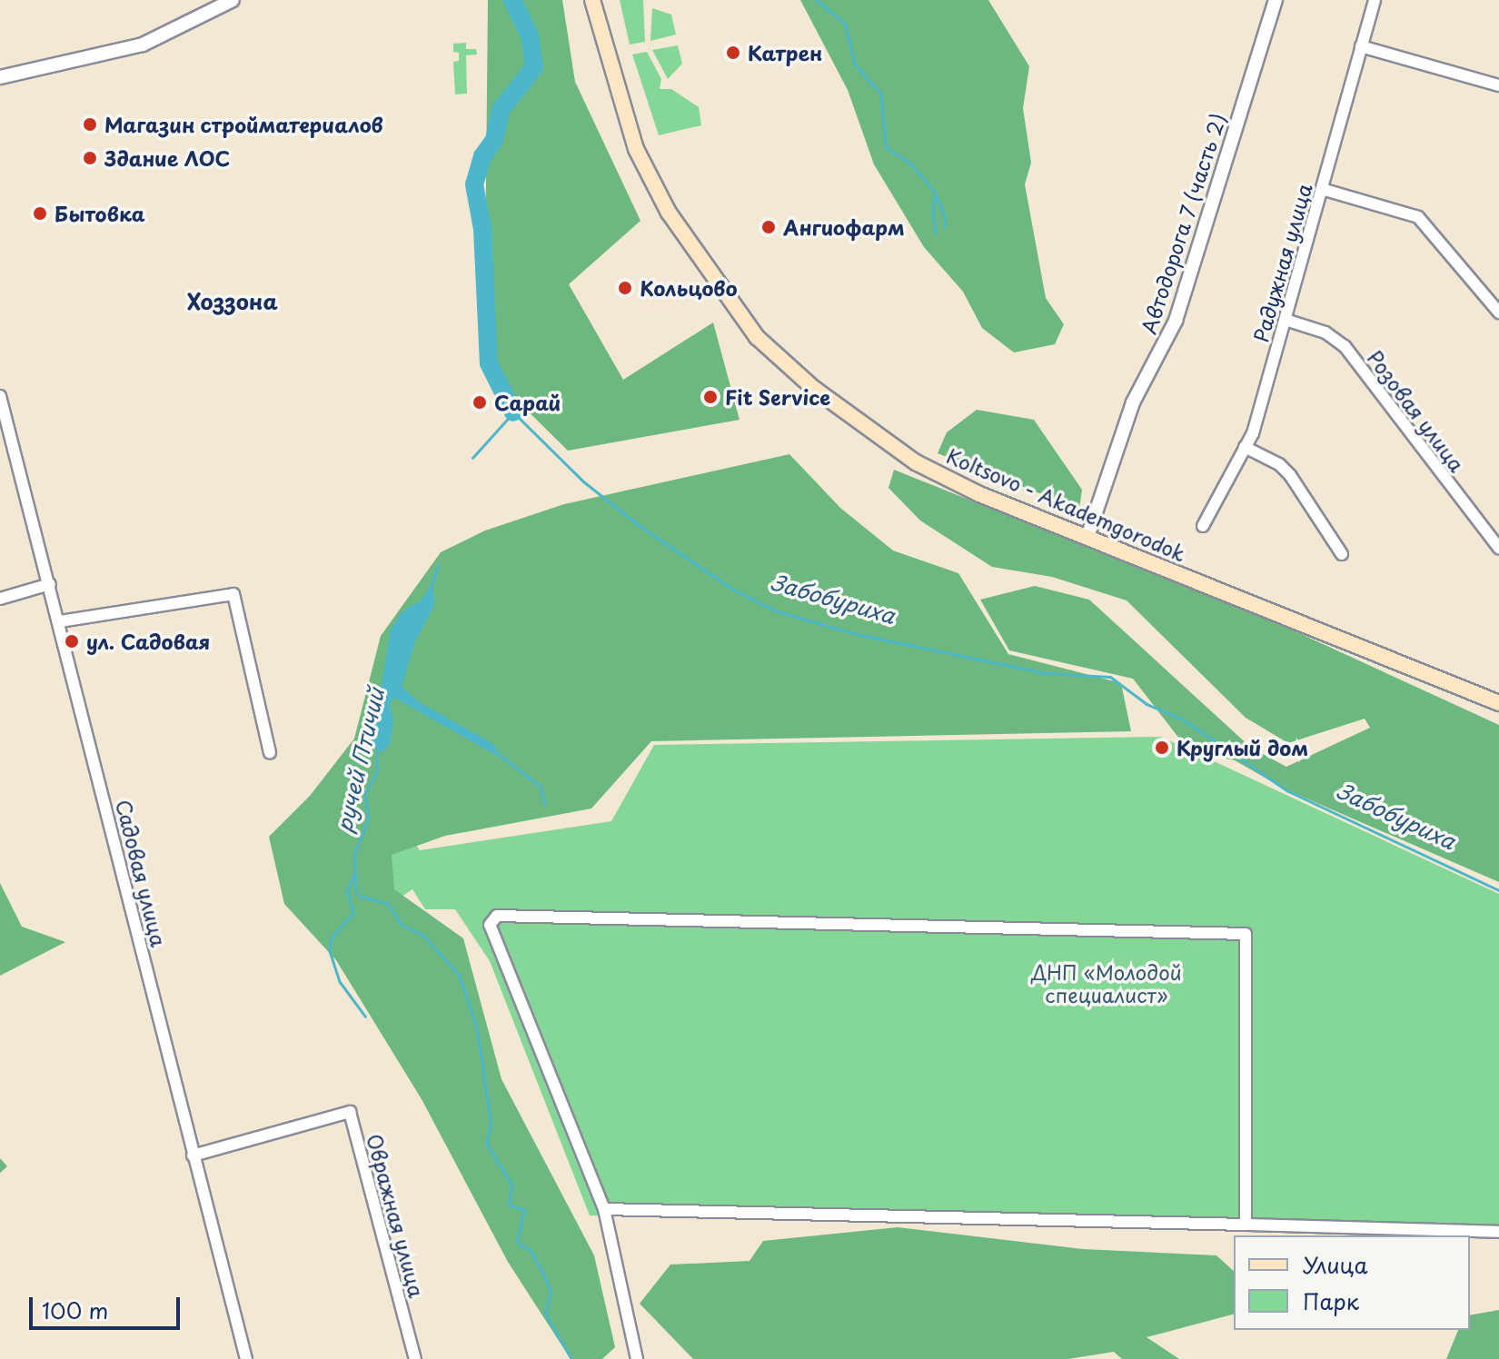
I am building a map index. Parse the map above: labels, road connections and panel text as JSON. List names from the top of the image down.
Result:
{
  "streets": {
    "main road": ["Koltsovo - Akademgorodok"],
    "street": [
      "Автодорога 7 (часть 2)",
      "Радужная улица",
      "Розовая улица",
      "Садовая улица",
      "Овражная улица"
    ]
  },
  "crossings": [
    ["Автодорога 7 (часть 2)", "Koltsovo - Akademgorodok"],
    ["Радужная улица", "Розовая улица"],
    ["Садовая улица", "Овражная улица"]
  ],
  "districts": ["Хоззона"],
  "water": ["Забобуриха", "ручей Птичий"],
  "parks": ["ДНП «Молодой специалист»"],
  "places": [
    "Катрен",
    "Магазин стройматериалов",
    "Здание ЛОС",
    "Бытовка",
    "Ангиофарм",
    "Кольцово",
    "Fit Service",
    "Сарай",
    "ул. Садовая",
    "Круглый дом"
  ],
  "legend": ["Улица", "Парк"],
  "scale_bar": "100 m"
}
